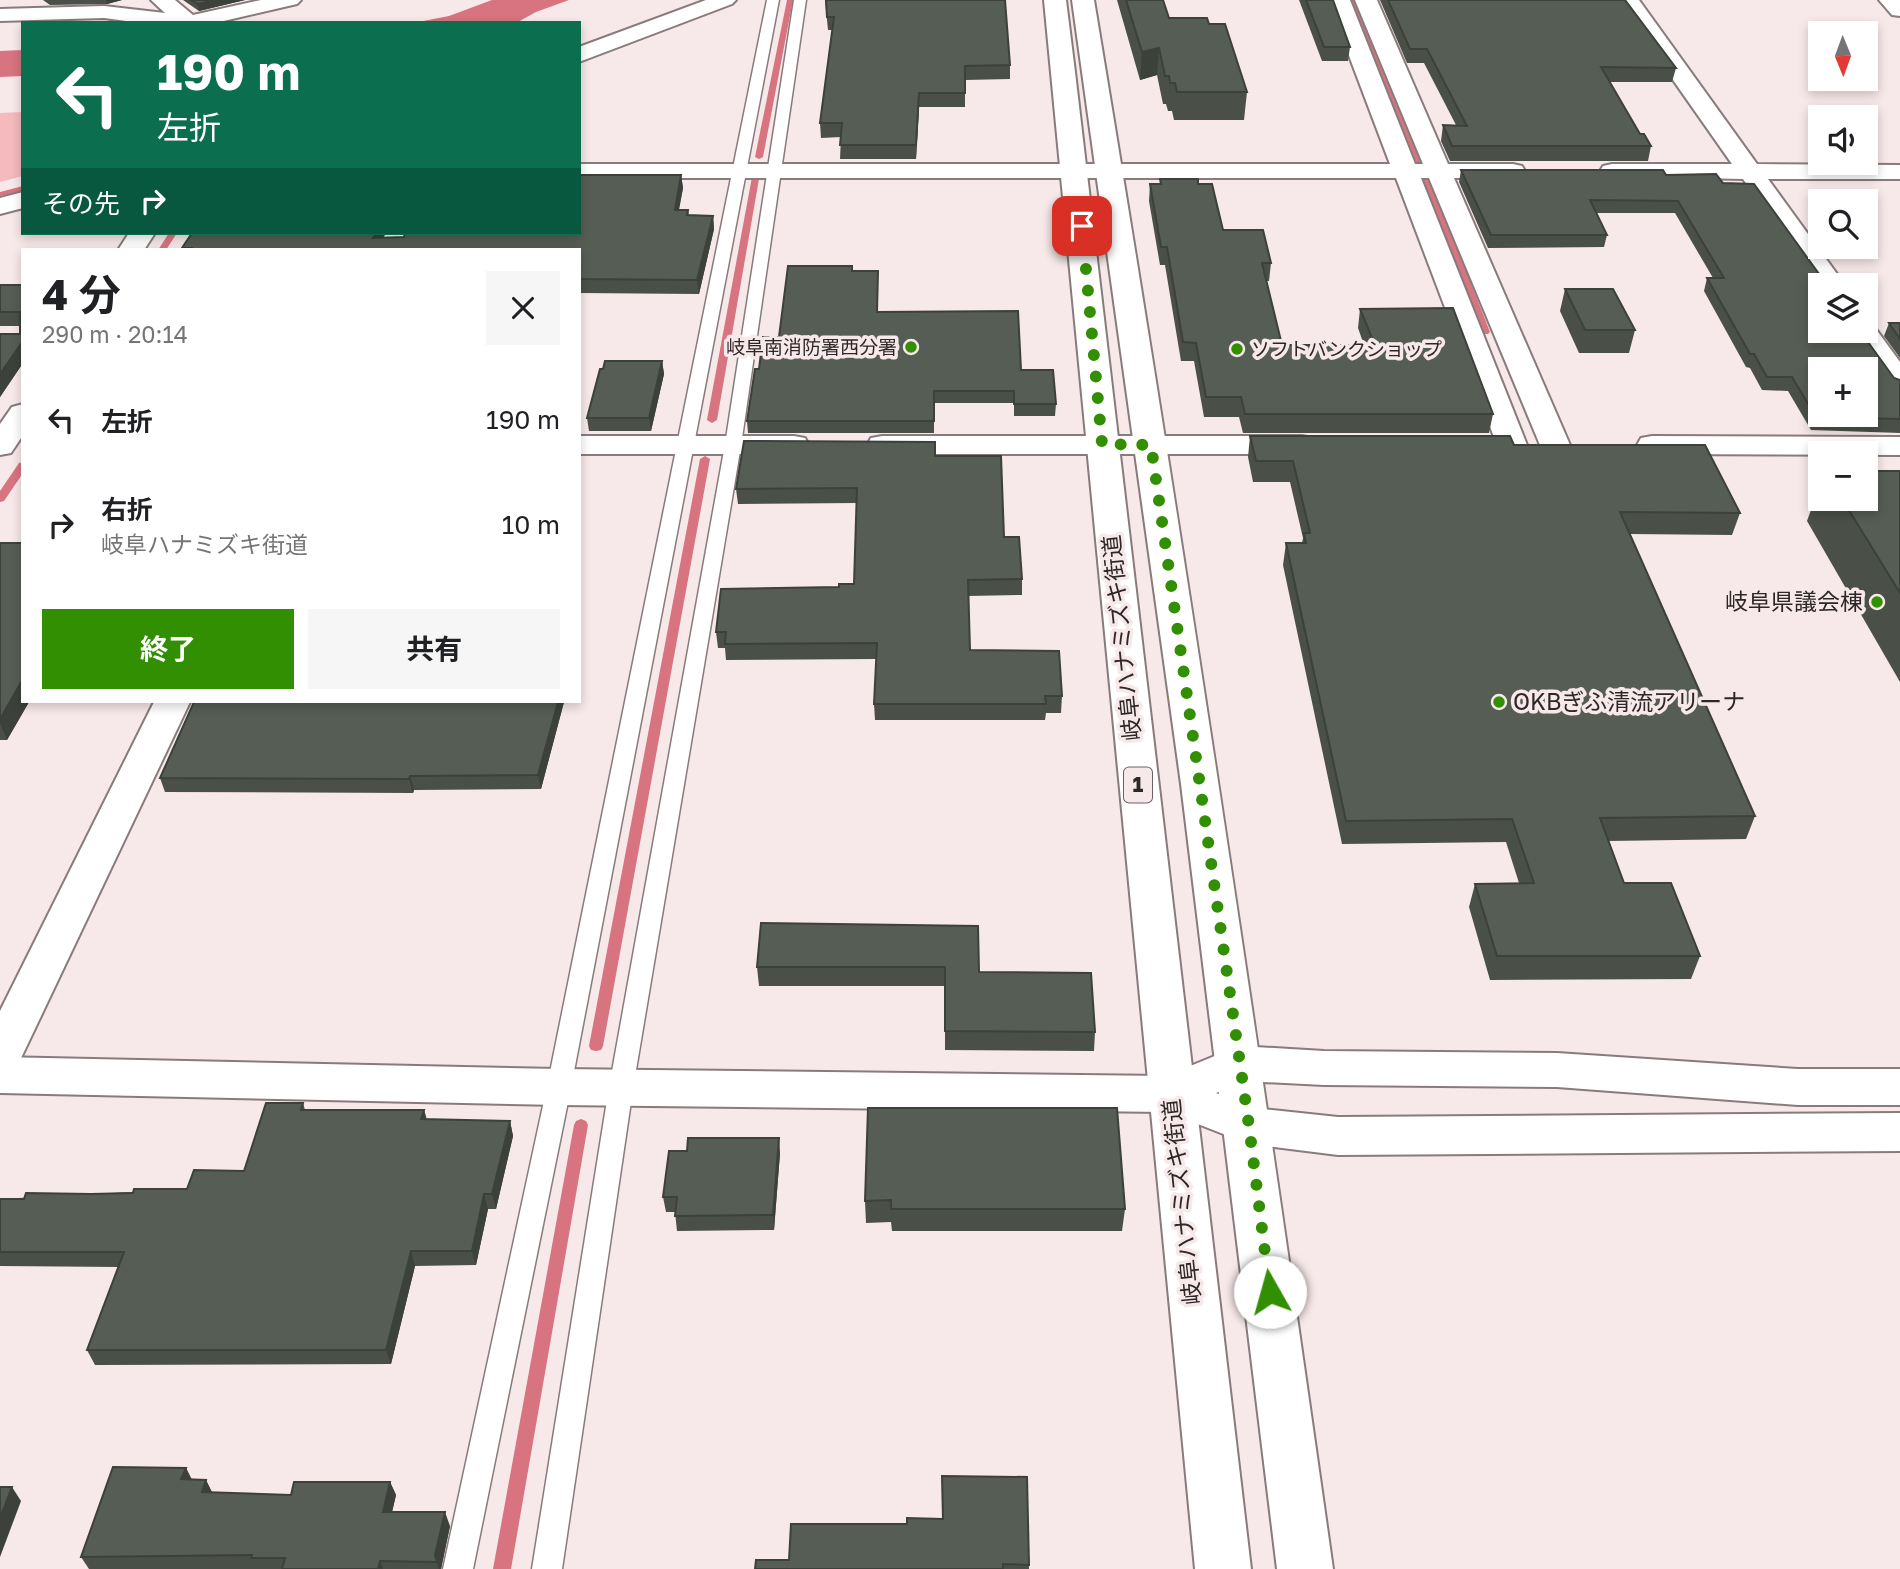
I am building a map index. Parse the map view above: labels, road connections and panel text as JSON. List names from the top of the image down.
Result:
{
  "streets": {
    "street": ["岐阜ハナミズキ街道", "1"]
  },
  "places": [
    "岐阜南消防署西分署",
    "ソフトバンクショップ",
    "岐阜県議会棟",
    "OKBぎふ清流アリーナ"
  ],
  "north": "bottom",
  "page": {
    "map_buttons": ["+", "−"],
    "turn": ["190 m", "左折"],
    "then": "その先",
    "heading": ["4 分", "290 m · 20:14"],
    "list": [
      {
        "name": "左折",
        "value": "190 m"
      },
      {
        "name": "右折",
        "note": "岐阜ハナミズキ街道",
        "value": "10 m"
      }
    ],
    "buttons": ["終了", "共有"]
  }
}
